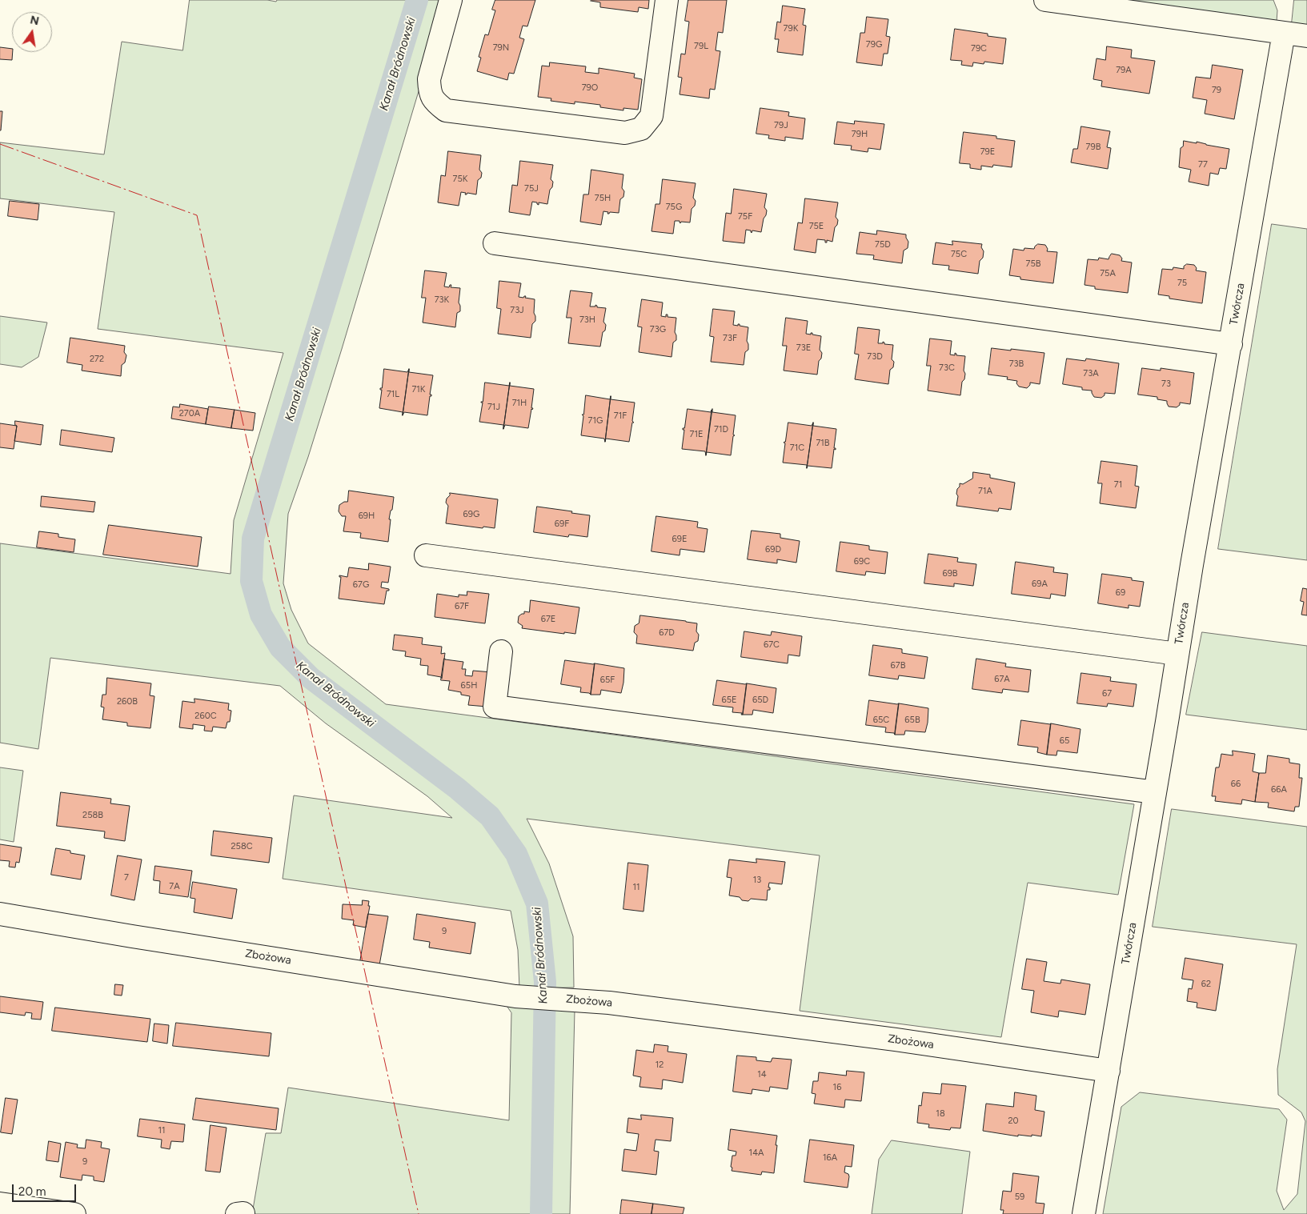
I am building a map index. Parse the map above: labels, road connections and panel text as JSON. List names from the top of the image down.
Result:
{
  "streets": {
    "street": ["Twórcza", "Zbożowa"]
  },
  "crossings": [
    ["Twórcza", "Zbożowa"]
  ],
  "water": ["Kanał Bródnowski"],
  "house_numbers": [
    "79K",
    "79G",
    "79L",
    "79N",
    "79C",
    "79A",
    "79O",
    "79",
    "79J",
    "79H",
    "79B",
    "79E",
    "77",
    "75K",
    "75J",
    "75H",
    "75G",
    "75F",
    "75E",
    "75D",
    "75C",
    "75B",
    "75A",
    "75",
    "73K",
    "73J",
    "73H",
    "73G",
    "73F",
    "73E",
    "73D",
    "272",
    "73B",
    "73C",
    "73A",
    "73",
    "71K",
    "71L",
    "71H",
    "71J",
    "270A",
    "71F",
    "71G",
    "71D",
    "71E",
    "71B",
    "71C",
    "71",
    "71A",
    "69G",
    "69H",
    "69F",
    "69E",
    "69D",
    "69C",
    "69B",
    "69A",
    "67G",
    "69",
    "67F",
    "67E",
    "67D",
    "67C",
    "67B",
    "67A",
    "65F",
    "65H",
    "67",
    "65E",
    "65D",
    "260B",
    "260C",
    "65C",
    "65B",
    "65",
    "66",
    "66A",
    "258B",
    "258C",
    "7",
    "13",
    "7A",
    "11",
    "9",
    "62",
    "12",
    "14",
    "16",
    "18",
    "20",
    "11",
    "14A",
    "16A",
    "9",
    "59"
  ],
  "scale_bar": "20 m",
  "north": "top"
}
